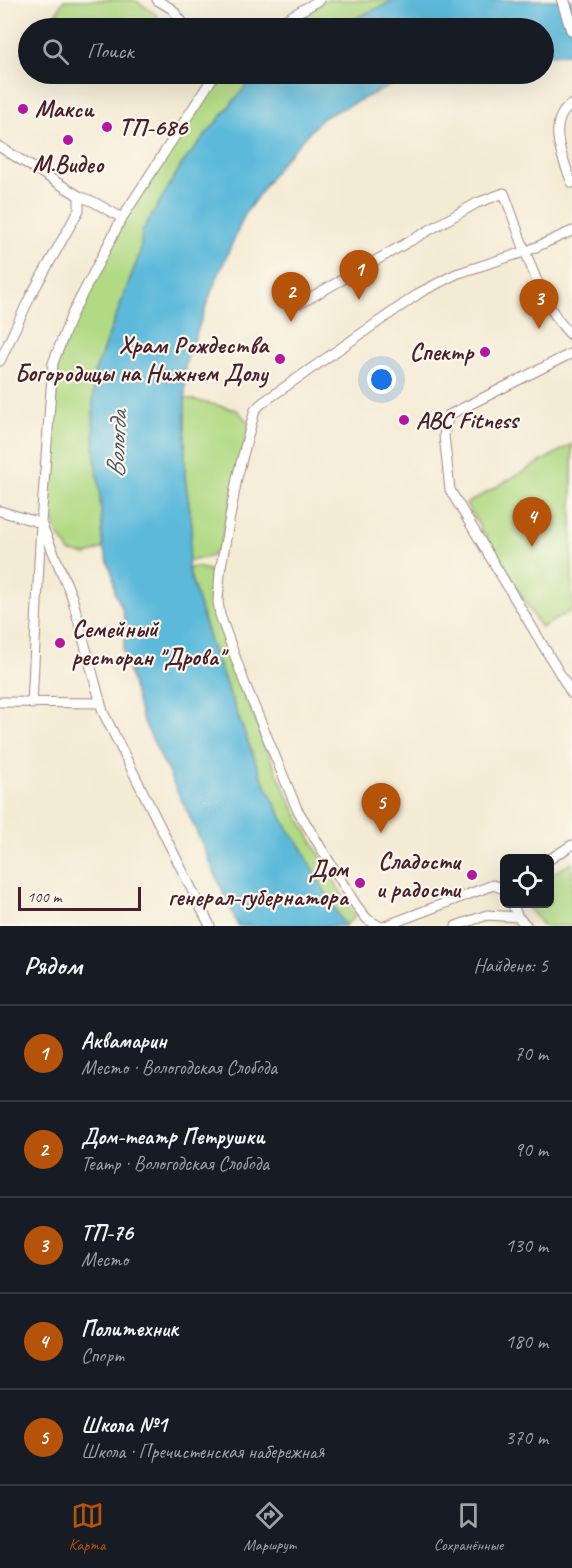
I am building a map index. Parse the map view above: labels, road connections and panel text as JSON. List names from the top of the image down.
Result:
{
  "water": ["Вологда"],
  "places": [
    "Макси",
    "ТП-686",
    "М.Видео",
    "Спектр",
    "Храм Рождества Богородицы на Нижнем Долу",
    "ABC Fitness",
    "Семейный ресторан \"Дрова\"",
    "Сладости и радости",
    "Дом генерал-губернатора"
  ],
  "scale_bar": "100 m",
  "page": {
    "search": "Поиск",
    "pins": [
      "1",
      "2",
      "3",
      "4",
      "5"
    ],
    "scale": "100 m",
    "heading": ["Рядом", "Найдено: 5"],
    "list": [
      {
        "mark": "1",
        "name": "Аквамарин",
        "note": "Место · Вологодская Слобода",
        "value": "70 m"
      },
      {
        "mark": "2",
        "name": "Дом-театр Петрушки",
        "note": "Театр · Вологодская Слобода",
        "value": "90 m"
      },
      {
        "mark": "3",
        "name": "ТП-76",
        "note": "Место",
        "value": "130 m"
      },
      {
        "mark": "4",
        "name": "Политехник",
        "note": "Спорт",
        "value": "180 m"
      },
      {
        "mark": "5",
        "name": "Школа №1",
        "note": "Школа · Пречистенская набережная",
        "value": "370 m"
      }
    ],
    "nav": ["Карта", "Маршрут", "Сохранённые"]
  }
}
